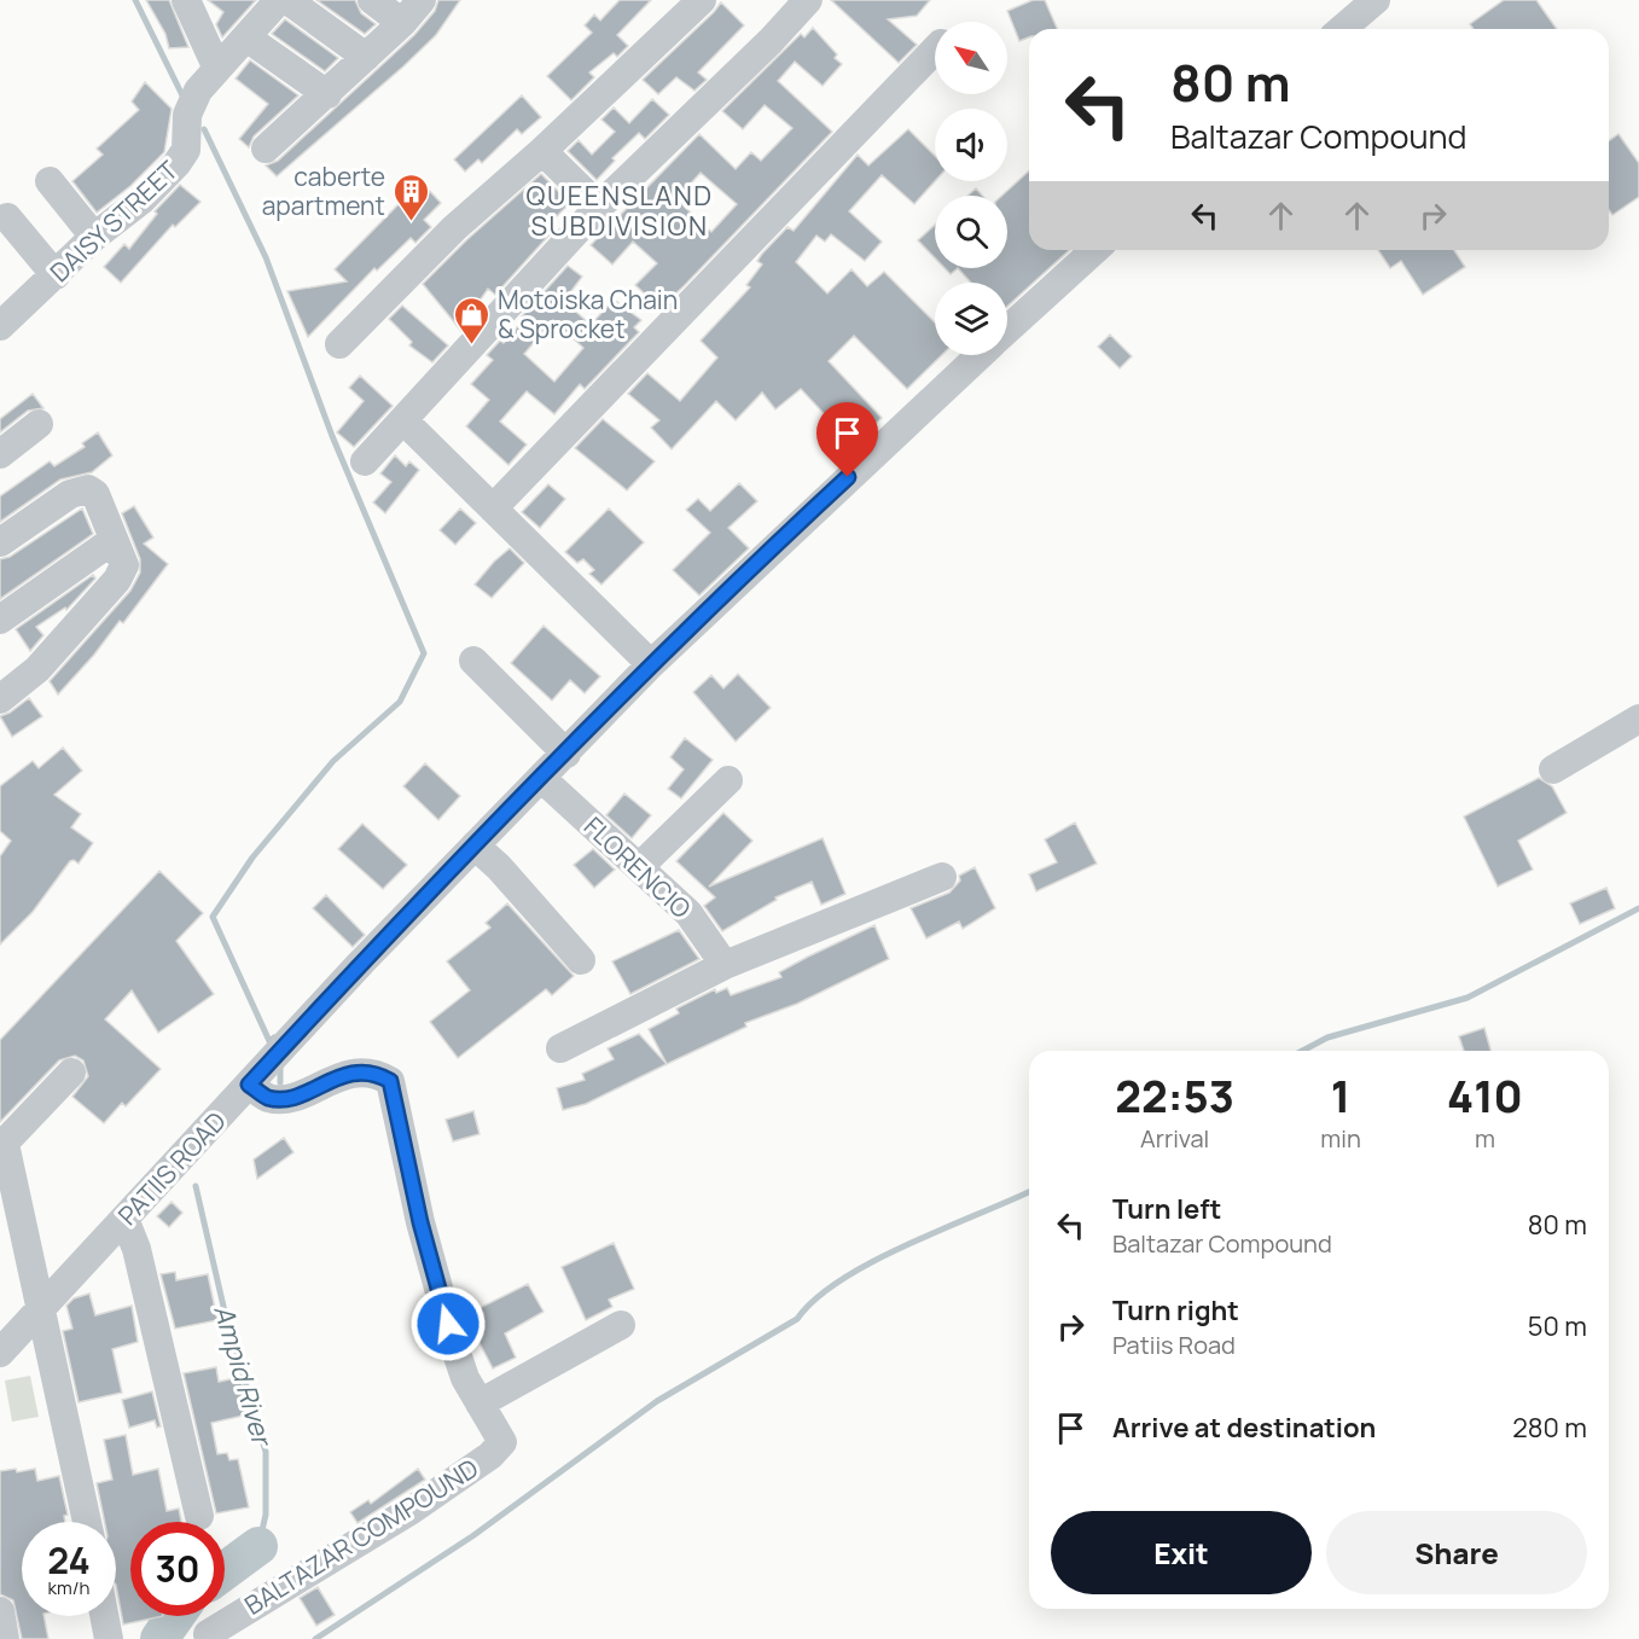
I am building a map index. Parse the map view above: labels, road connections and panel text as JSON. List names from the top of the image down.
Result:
{
  "streets": {
    "street": [
      "DAISY STREET",
      "FLORENCIO",
      "PATIIS ROAD",
      "BALTAZAR COMPOUND"
    ]
  },
  "crossings": [
    ["FLORENCIO", "PATIIS ROAD"],
    ["PATIIS ROAD", "BALTAZAR COMPOUND"]
  ],
  "districts": ["QUEENSLAND SUBDIVISION"],
  "water": ["Ampid River"],
  "places": {
    "building": ["caberte apartment"],
    "shop": ["Motoiska Chain & Sprocket"]
  },
  "north": "top left",
  "page": {
    "turn": ["80 m", "Baltazar Compound"],
    "eta": [
      "22:53",
      "Arrival",
      "1",
      "min",
      "410",
      "m"
    ],
    "list": [
      {
        "name": "Turn left",
        "note": "Baltazar Compound",
        "value": "80 m"
      },
      {
        "name": "Turn right",
        "note": "Patiis Road",
        "value": "50 m"
      },
      {
        "name": "Arrive at destination",
        "value": "280 m"
      }
    ],
    "buttons": ["Exit", "Share"],
    "speed": "24 km/h",
    "limit": "30"
  }
}
